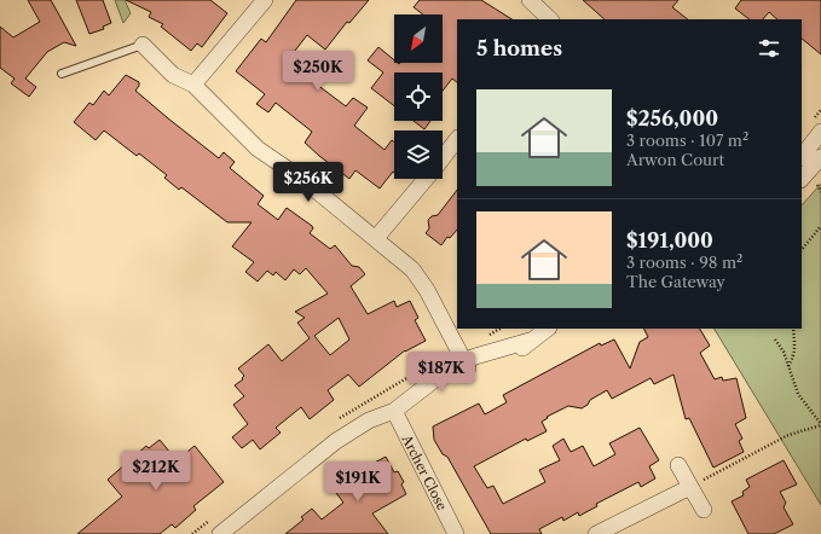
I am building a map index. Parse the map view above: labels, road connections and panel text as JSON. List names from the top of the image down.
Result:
{
  "streets": {
    "street": ["Archer Close"]
  },
  "north": "bottom left",
  "page": {
    "heading": "5 homes",
    "price": [
      "$250K",
      "$256K",
      "$187K",
      "$212K",
      "$191K"
    ],
    "list": [
      {
        "name": "$256,000",
        "note": "3 rooms · 107 m² · Arwon Court"
      },
      {
        "name": "$191,000",
        "note": "3 rooms · 98 m² · The Gateway"
      }
    ]
  }
}
